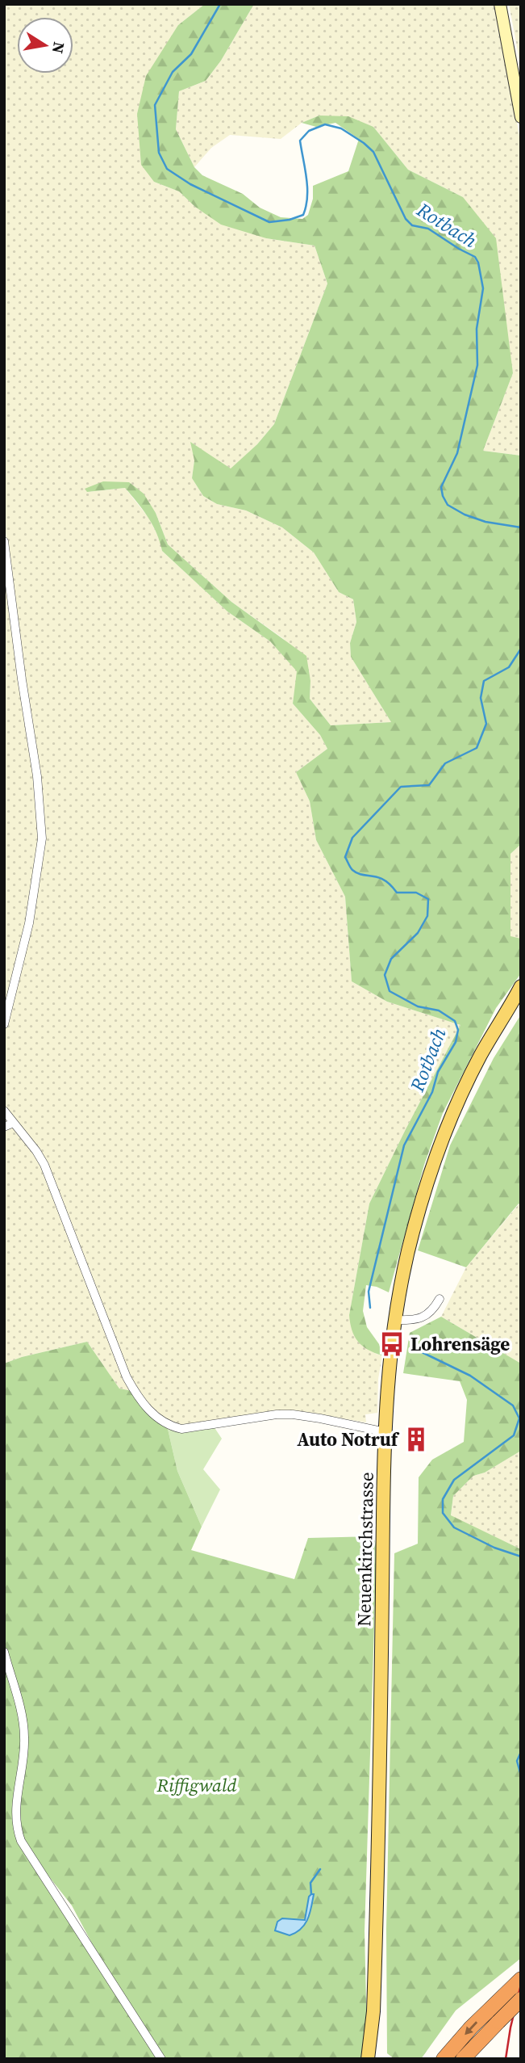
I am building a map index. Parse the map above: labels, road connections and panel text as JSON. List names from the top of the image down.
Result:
{
  "streets": {
    "main road": ["Neuenkirchstrasse"]
  },
  "water": ["Rotbach"],
  "parks": ["Riffigwald"],
  "places": {
    "bus stop": ["Lohrensäge"],
    "building": ["Auto Notruf"]
  },
  "north": "right"
}
